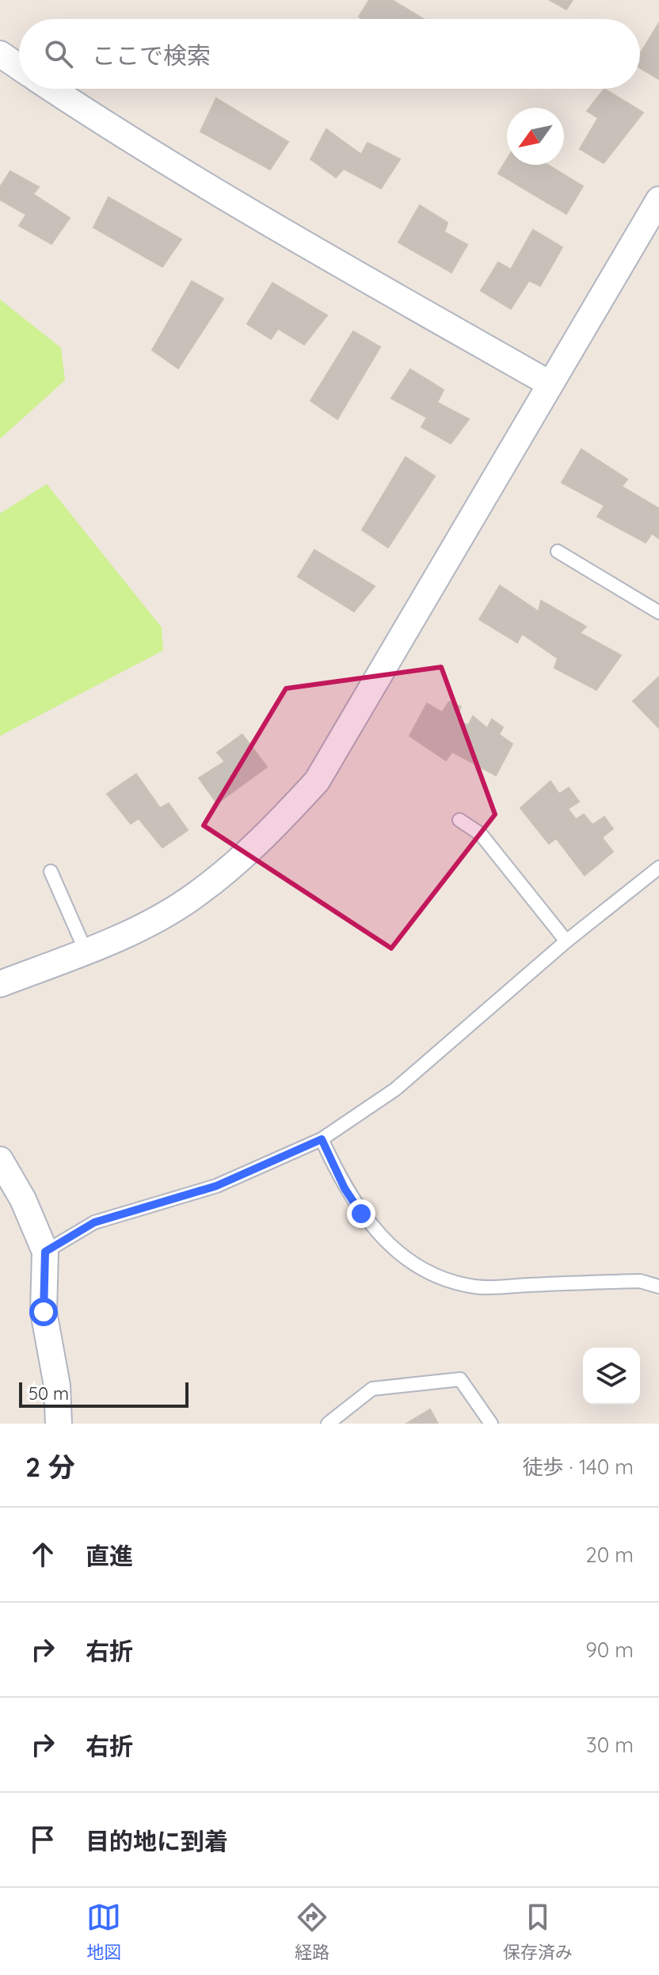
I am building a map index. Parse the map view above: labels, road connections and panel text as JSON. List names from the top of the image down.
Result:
{
  "scale_bar": "50 m",
  "north": "bottom left",
  "page": {
    "search": "ここで検索",
    "scale": "50 m",
    "heading": ["2 分", "徒歩 · 140 m"],
    "list": [
      ["直進", "20 m"],
      ["右折", "90 m"],
      ["右折", "30 m"],
      "目的地に到着"
    ],
    "nav": ["地図", "経路", "保存済み"]
  }
}
